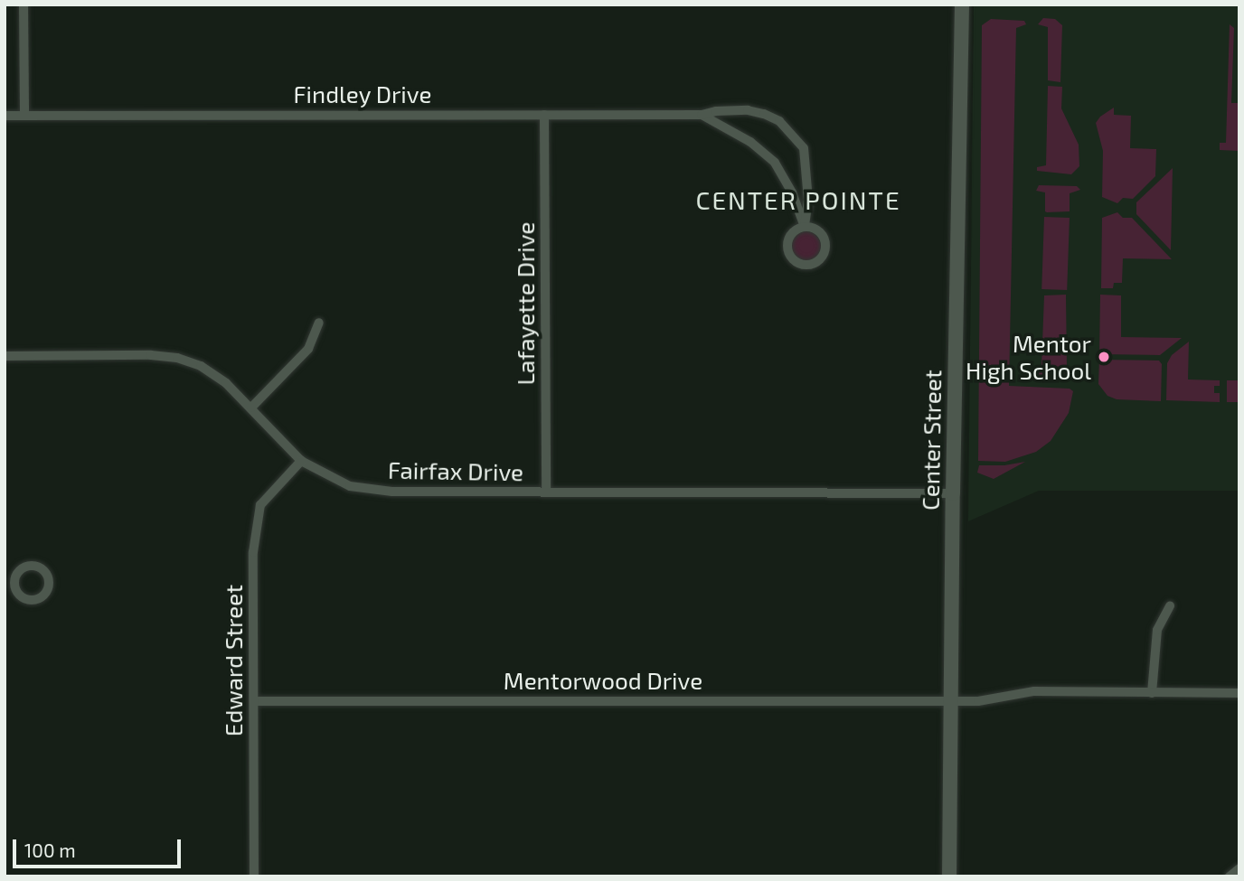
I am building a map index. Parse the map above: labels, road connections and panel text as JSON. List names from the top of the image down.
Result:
{
  "streets": {
    "main road": ["Center Street"],
    "street": [
      "Findley Drive",
      "Lafayette Drive",
      "Fairfax Drive",
      "Edward Street",
      "Mentorwood Drive"
    ]
  },
  "crossings": [
    ["Findley Drive", "Lafayette Drive"],
    ["Lafayette Drive", "Fairfax Drive"],
    ["Center Street", "Fairfax Drive"],
    ["Center Street", "Mentorwood Drive"],
    ["Fairfax Drive", "Edward Street"],
    ["Edward Street", "Mentorwood Drive"]
  ],
  "districts": ["CENTER POINTE"],
  "places": ["Mentor High School"],
  "scale_bar": "100 m"
}
